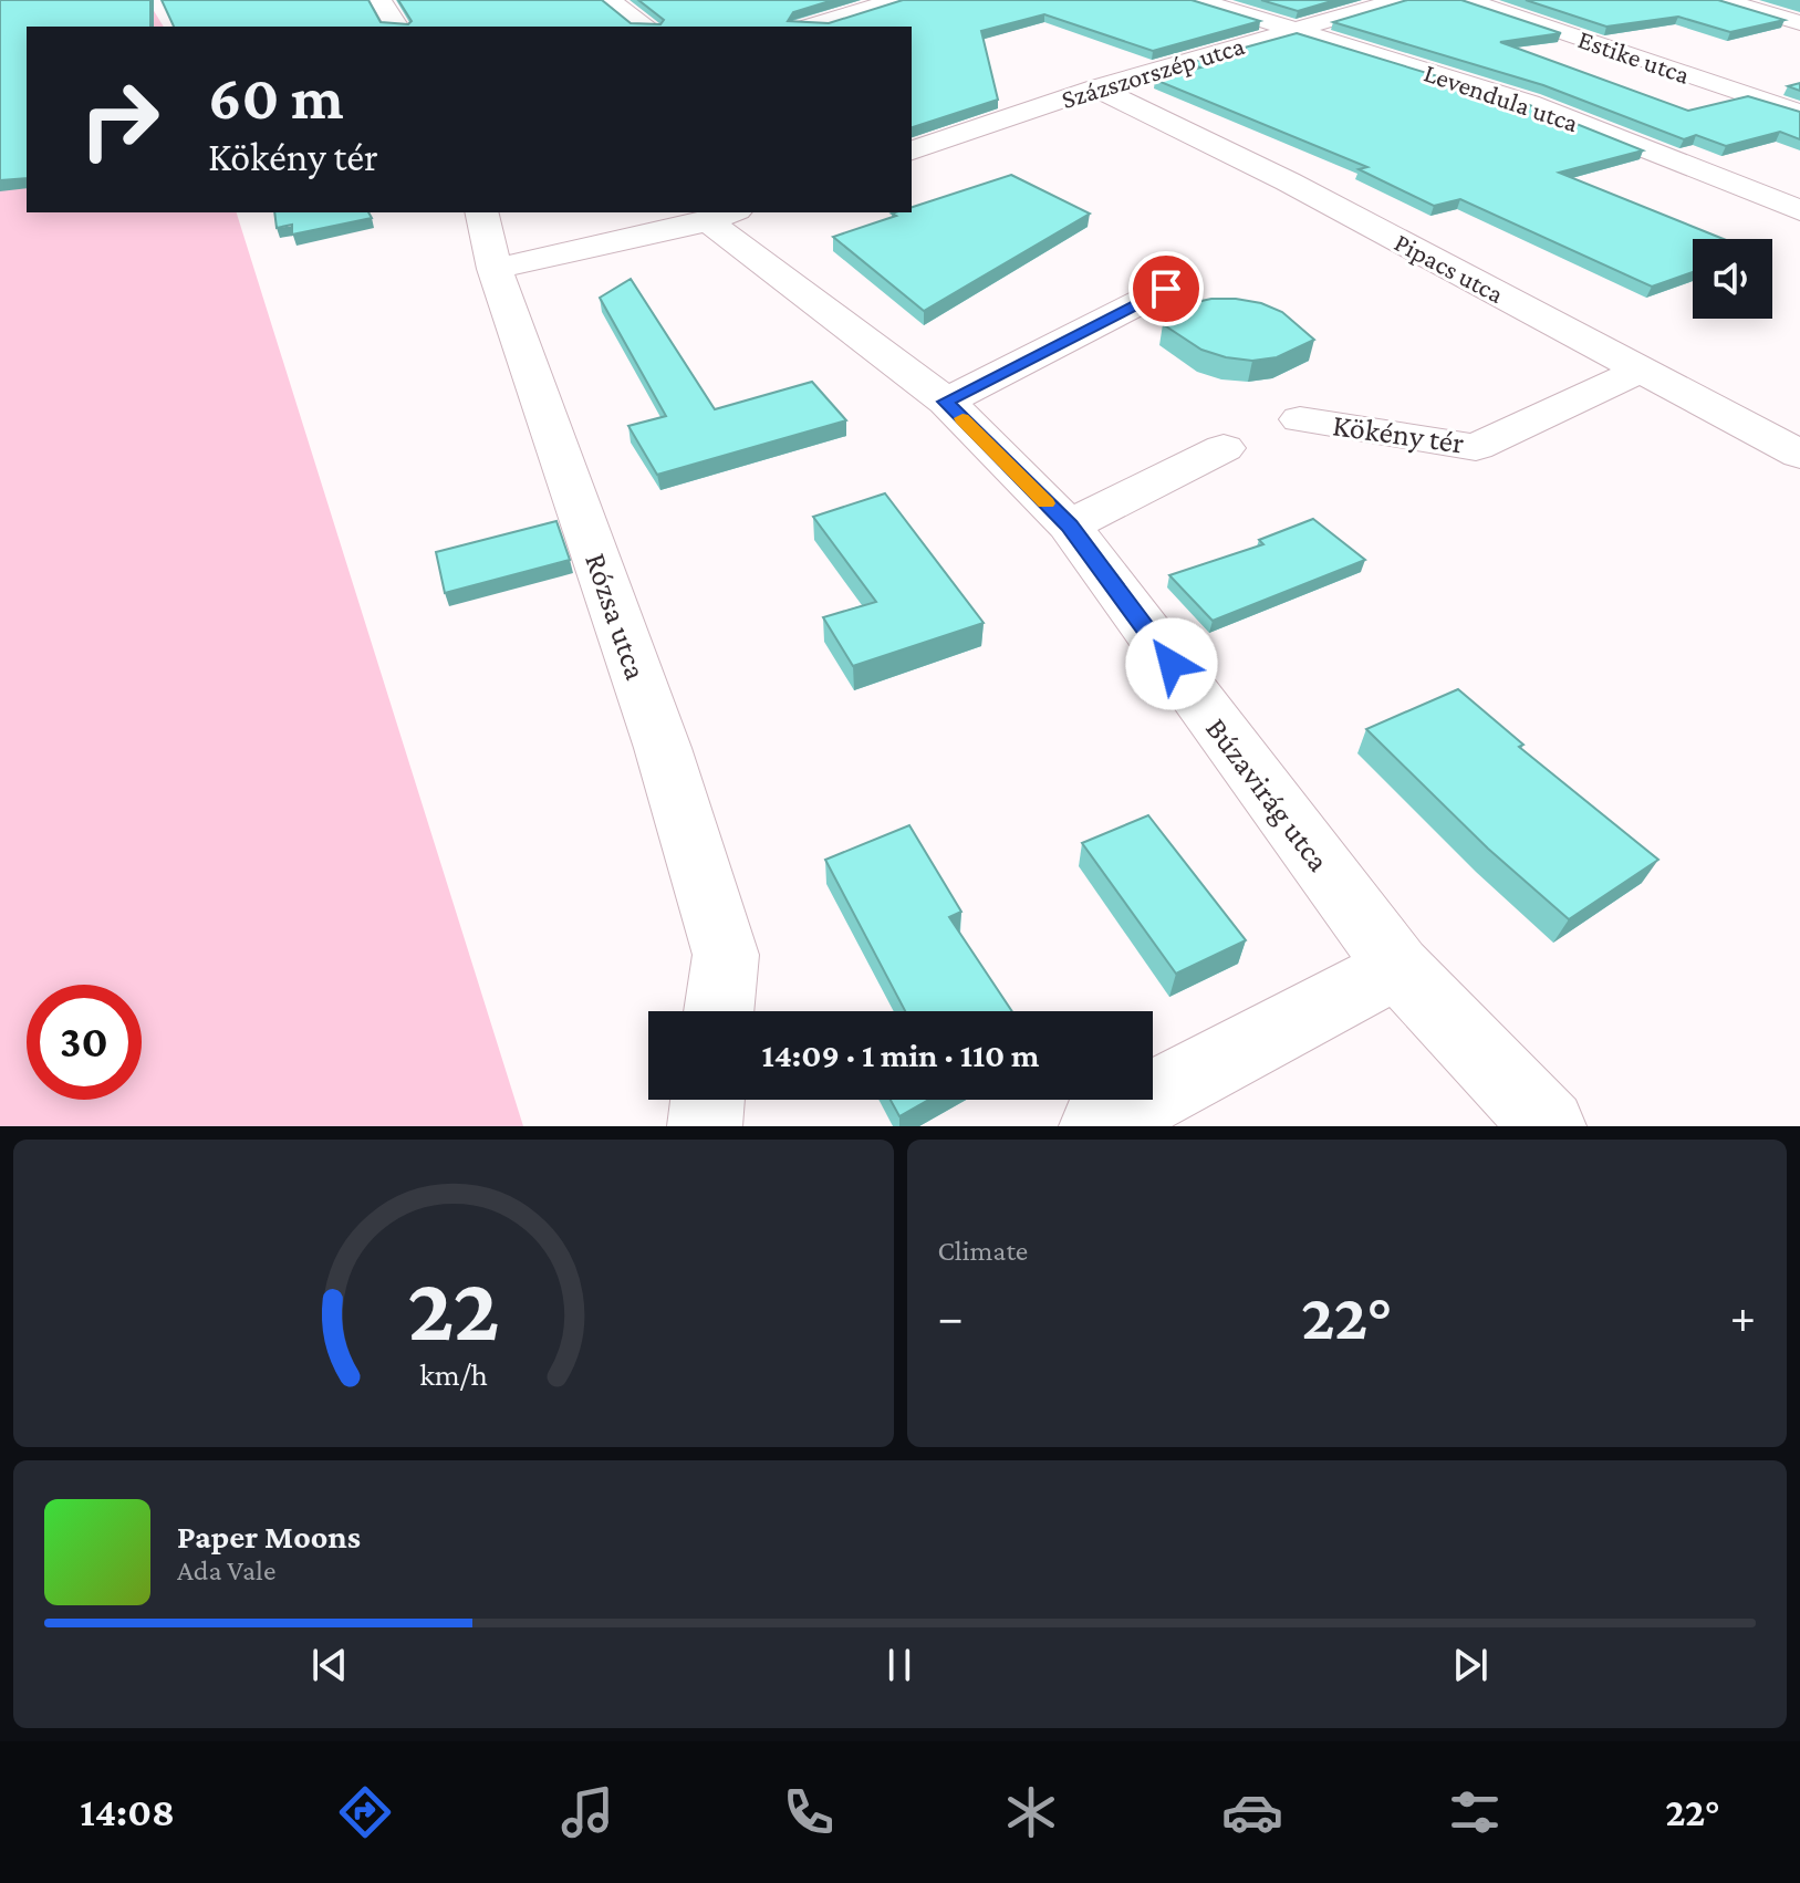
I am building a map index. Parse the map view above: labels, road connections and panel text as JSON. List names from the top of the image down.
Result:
{
  "streets": {
    "street": [
      "Estike utca",
      "Százszorszép utca",
      "Levendula utca",
      "Pipacs utca",
      "Kökény tér",
      "Rózsa utca",
      "Búzavirág utca"
    ]
  },
  "crossings": [
    ["Százszorszép utca", "Levendula utca"],
    ["Százszorszép utca", "Pipacs utca"],
    ["Pipacs utca", "Kökény tér"]
  ],
  "page": {
    "turn": ["60 m", "Kökény tér"],
    "limit": "30",
    "trip": "14:09 · 1 min · 110 m",
    "tile": "Climate",
    "heat": ["−", "22°", "+"],
    "song": ["Paper Moons", "Ada Vale"],
    "tabs": ["14:08", "22°"],
    "gauge": ["22", "km/h"]
  }
}
